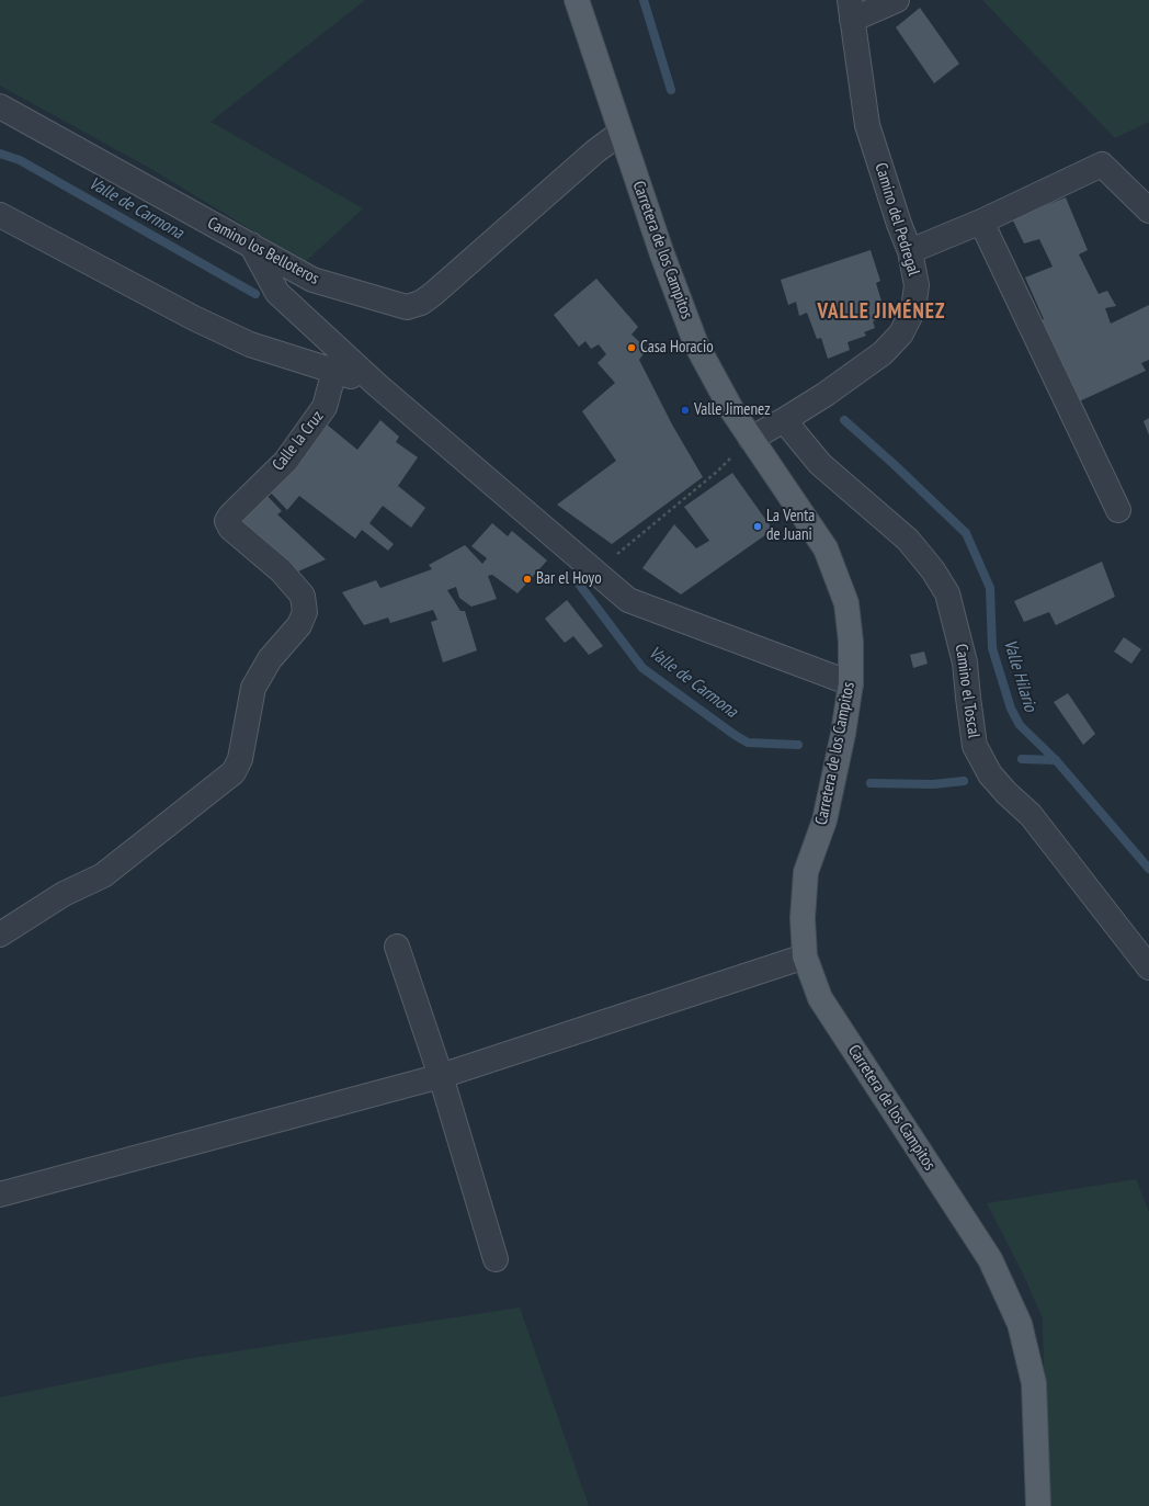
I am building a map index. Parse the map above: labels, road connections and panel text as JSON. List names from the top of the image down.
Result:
{
  "streets": {
    "main road": ["Carretera de los Campitos"],
    "street": [
      "Camino del Pedregal",
      "Camino los Belloteros",
      "Calle la Cruz",
      "Camino el Toscal"
    ]
  },
  "crossings": [
    ["Camino del Pedregal", "Carretera de los Campitos"],
    ["Camino del Pedregal", "Camino el Toscal"],
    ["Carretera de los Campitos", "Camino los Belloteros"]
  ],
  "districts": ["VALLE JIMÉNEZ"],
  "water": ["Valle de Carmona", "Valle Hilario"],
  "places": [
    "Casa Horacio",
    "Valle Jimenez",
    "La Venta de Juani",
    "Bar el Hoyo"
  ]
}
